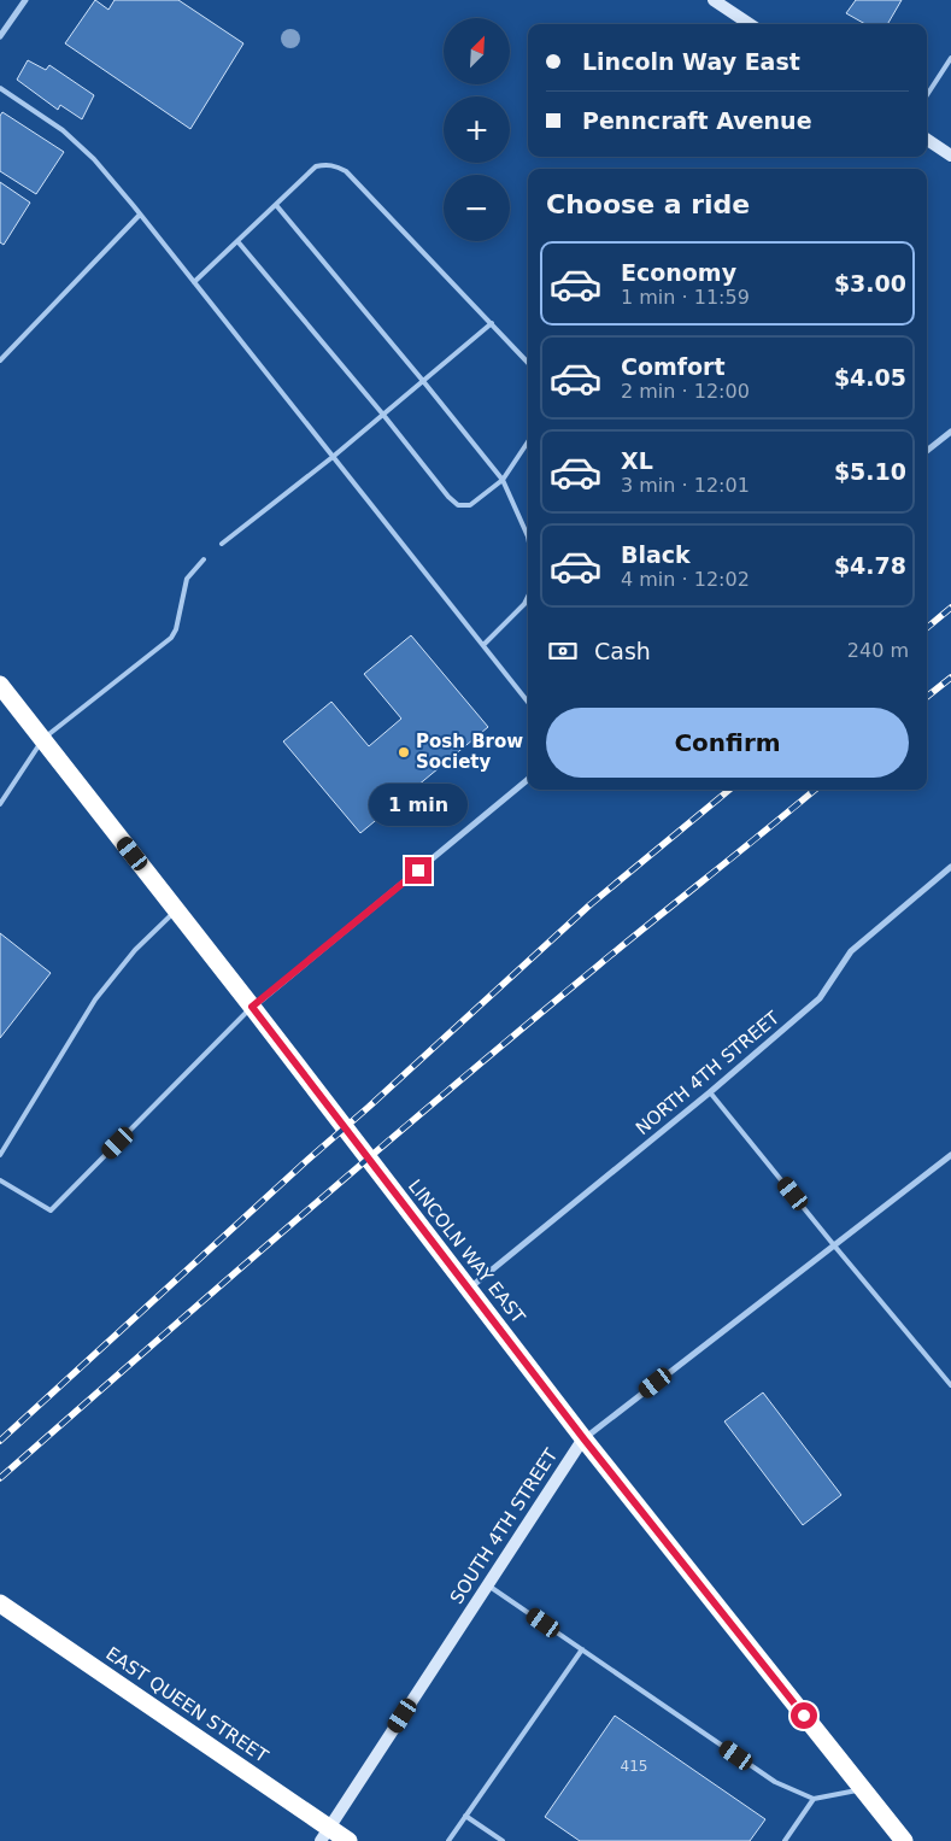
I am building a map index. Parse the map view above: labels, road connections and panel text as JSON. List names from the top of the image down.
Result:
{
  "streets": {
    "highway": ["LINCOLN WAY EAST", "EAST QUEEN STREET"],
    "street": ["NORTH 4TH STREET", "SOUTH 4TH STREET"]
  },
  "crossings": [
    ["NORTH 4TH STREET", "LINCOLN WAY EAST"],
    ["LINCOLN WAY EAST", "SOUTH 4TH STREET"],
    ["SOUTH 4TH STREET", "EAST QUEEN STREET"]
  ],
  "places": ["Posh Brow Society"],
  "house_numbers": ["415"],
  "north": "top right",
  "page": {
    "map_buttons": ["+", "−"],
    "banner": ["Lincoln Way East", "Penncraft Avenue"],
    "heading": "Choose a ride",
    "list": [
      {
        "name": "Economy",
        "note": "1 min · 11:59",
        "value": "$3.00"
      },
      {
        "name": "Comfort",
        "note": "2 min · 12:00",
        "value": "$4.05"
      },
      {
        "name": "XL",
        "note": "3 min · 12:01",
        "value": "$5.10"
      },
      {
        "name": "Black",
        "note": "4 min · 12:02",
        "value": "$4.78"
      }
    ],
    "pay": ["Cash", "240 m"],
    "buttons": "Confirm",
    "bubble": "1 min"
  }
}
